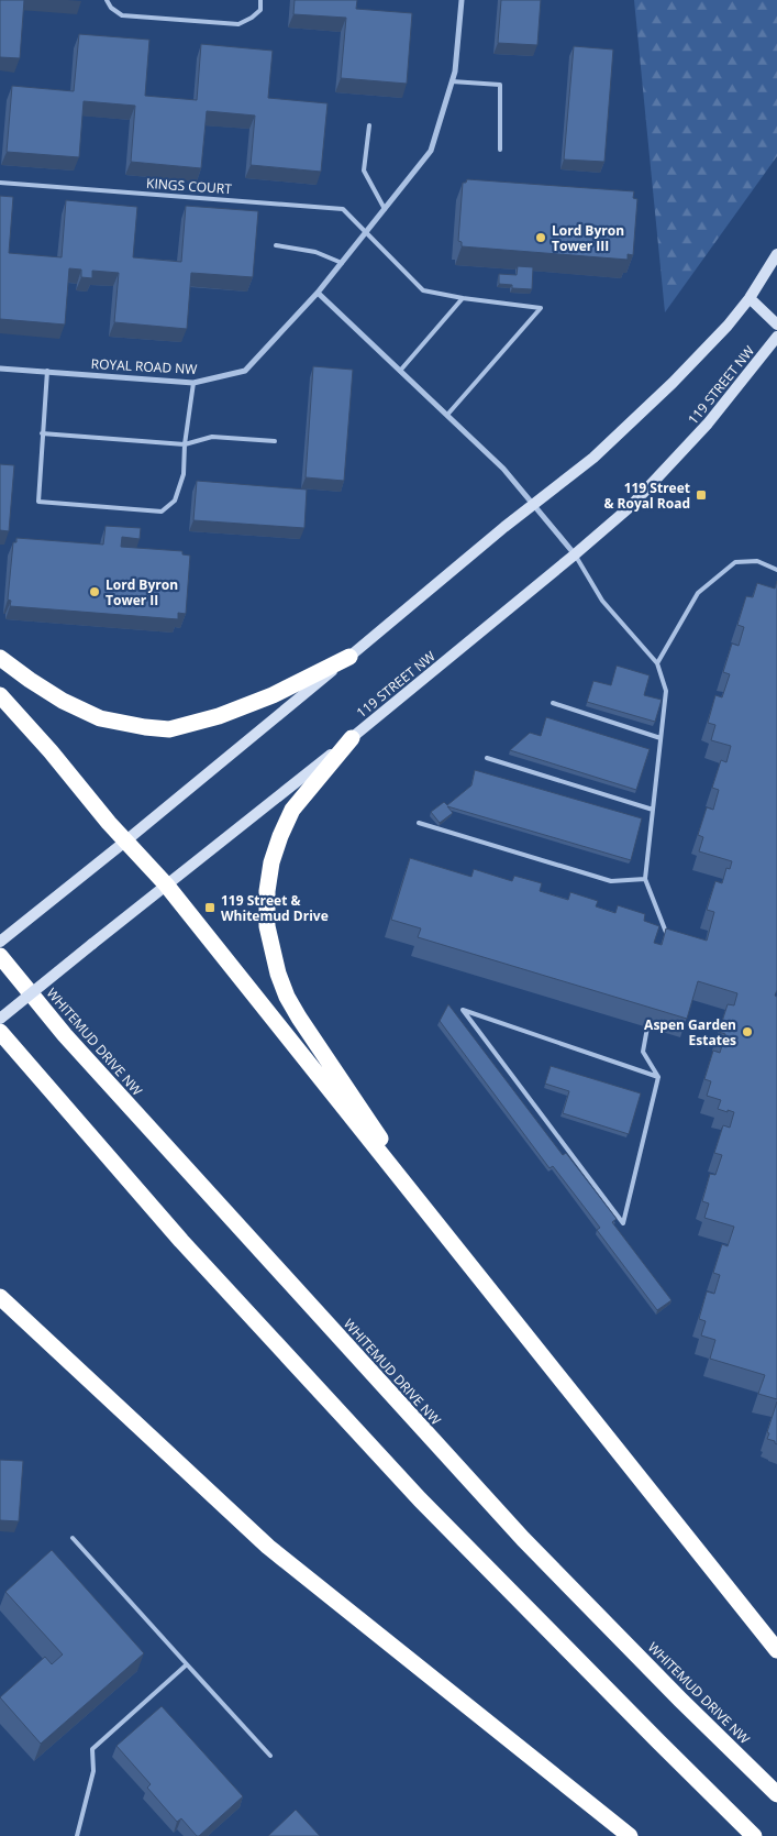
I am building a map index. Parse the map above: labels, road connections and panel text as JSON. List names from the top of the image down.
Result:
{
  "streets": {
    "highway": ["WHITEMUD DRIVE NW"],
    "main road": ["119 STREET NW"],
    "street": ["ROYAL ROAD NW"],
    "lane": ["KINGS COURT"]
  },
  "crossings": [
    ["KINGS COURT", "ROYAL ROAD NW"]
  ],
  "places": {
    "other": ["Lord Byron Tower III", "Lord Byron Tower II", "Aspen Garden Estates"],
    "transit": ["119 Street & Royal Road", "119 Street & Whitemud Drive"]
  }
}
